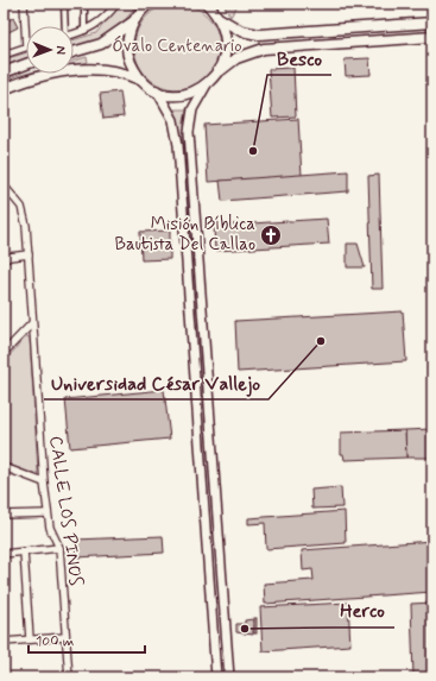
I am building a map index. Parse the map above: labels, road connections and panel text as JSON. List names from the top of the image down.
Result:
{
  "streets": {
    "street": ["CALLE LOS PINOS"]
  },
  "parks": ["Óvalo Centenario"],
  "places": {
    "other": ["Besco", "Universidad César Vallejo", "Herco"],
    "church": ["Misión Bíblica Bautista Del Callao"]
  },
  "scale_bar": "100 m",
  "north": "right"
}
